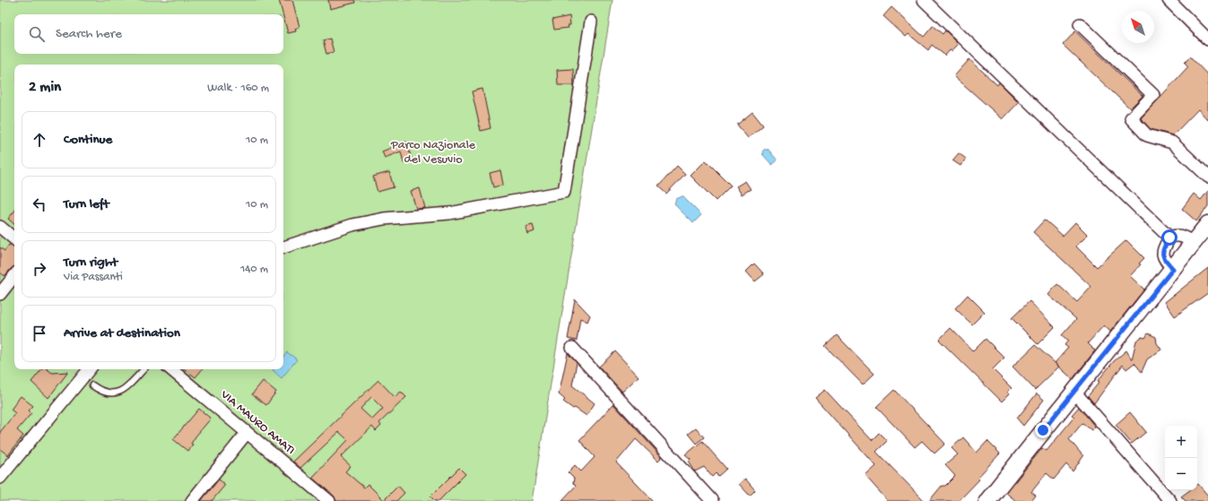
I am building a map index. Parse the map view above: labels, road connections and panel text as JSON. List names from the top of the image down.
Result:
{
  "streets": {
    "street": ["VIA MAURO AMATI"]
  },
  "parks": ["Parco Nazionale del Vesuvio"],
  "north": "top left",
  "page": {
    "search": "Search here",
    "heading": ["2 min", "Walk · 160 m"],
    "list": [
      ["Continue", "10 m"],
      ["Turn left", "10 m"],
      ["Turn right", "Via Passanti", "140 m"],
      "Arrive at destination"
    ],
    "map_buttons": ["+", "−"]
  }
}
